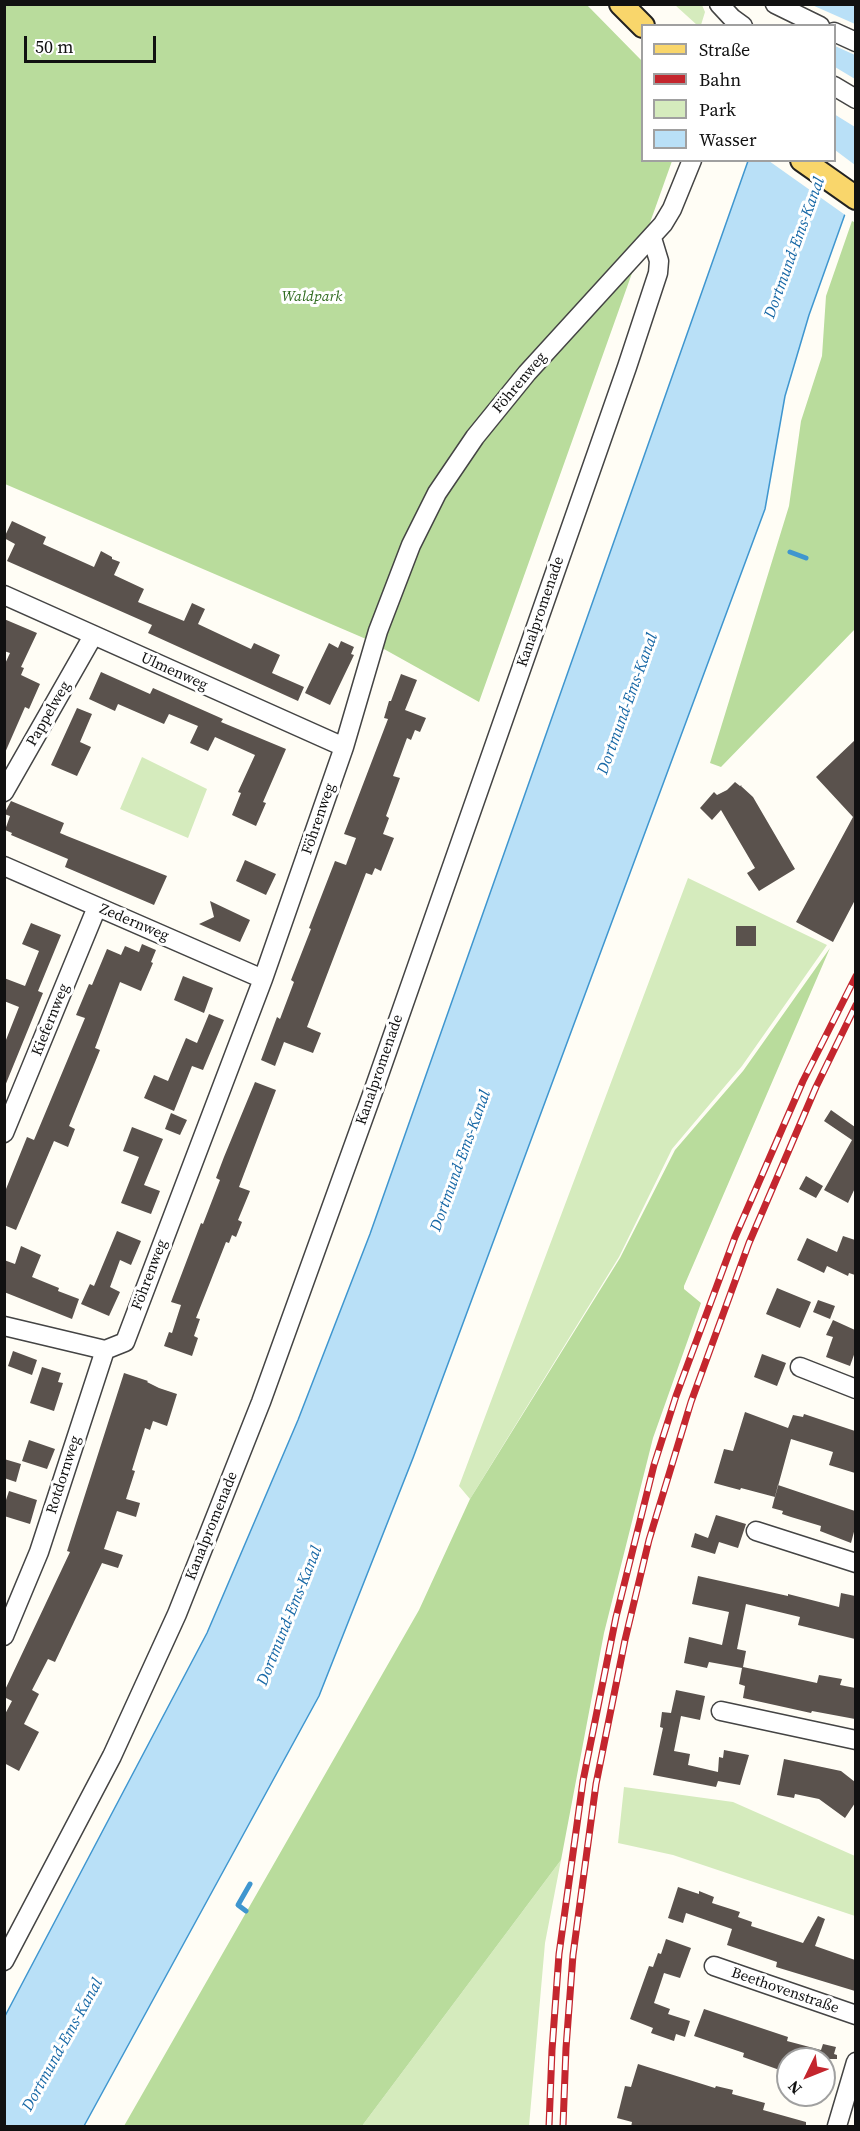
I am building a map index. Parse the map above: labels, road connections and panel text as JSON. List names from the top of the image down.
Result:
{
  "streets": {
    "street": [
      "Föhrenweg",
      "Kanalpromenade",
      "Ulmenweg",
      "Pappelweg",
      "Zedernweg",
      "Kiefernweg",
      "Rotdornweg",
      "Beethovenstraße"
    ]
  },
  "crossings": [
    ["Föhrenweg", "Kanalpromenade"],
    ["Föhrenweg", "Ulmenweg"],
    ["Föhrenweg", "Zedernweg"],
    ["Föhrenweg", "Rotdornweg"],
    ["Ulmenweg", "Pappelweg"],
    ["Zedernweg", "Kiefernweg"]
  ],
  "water": ["Dortmund-Ems-Kanal"],
  "parks": ["Waldpark"],
  "legend": [
    "Straße",
    "Bahn",
    "Park",
    "Wasser"
  ],
  "scale_bar": "50 m",
  "north": "bottom left"
}
